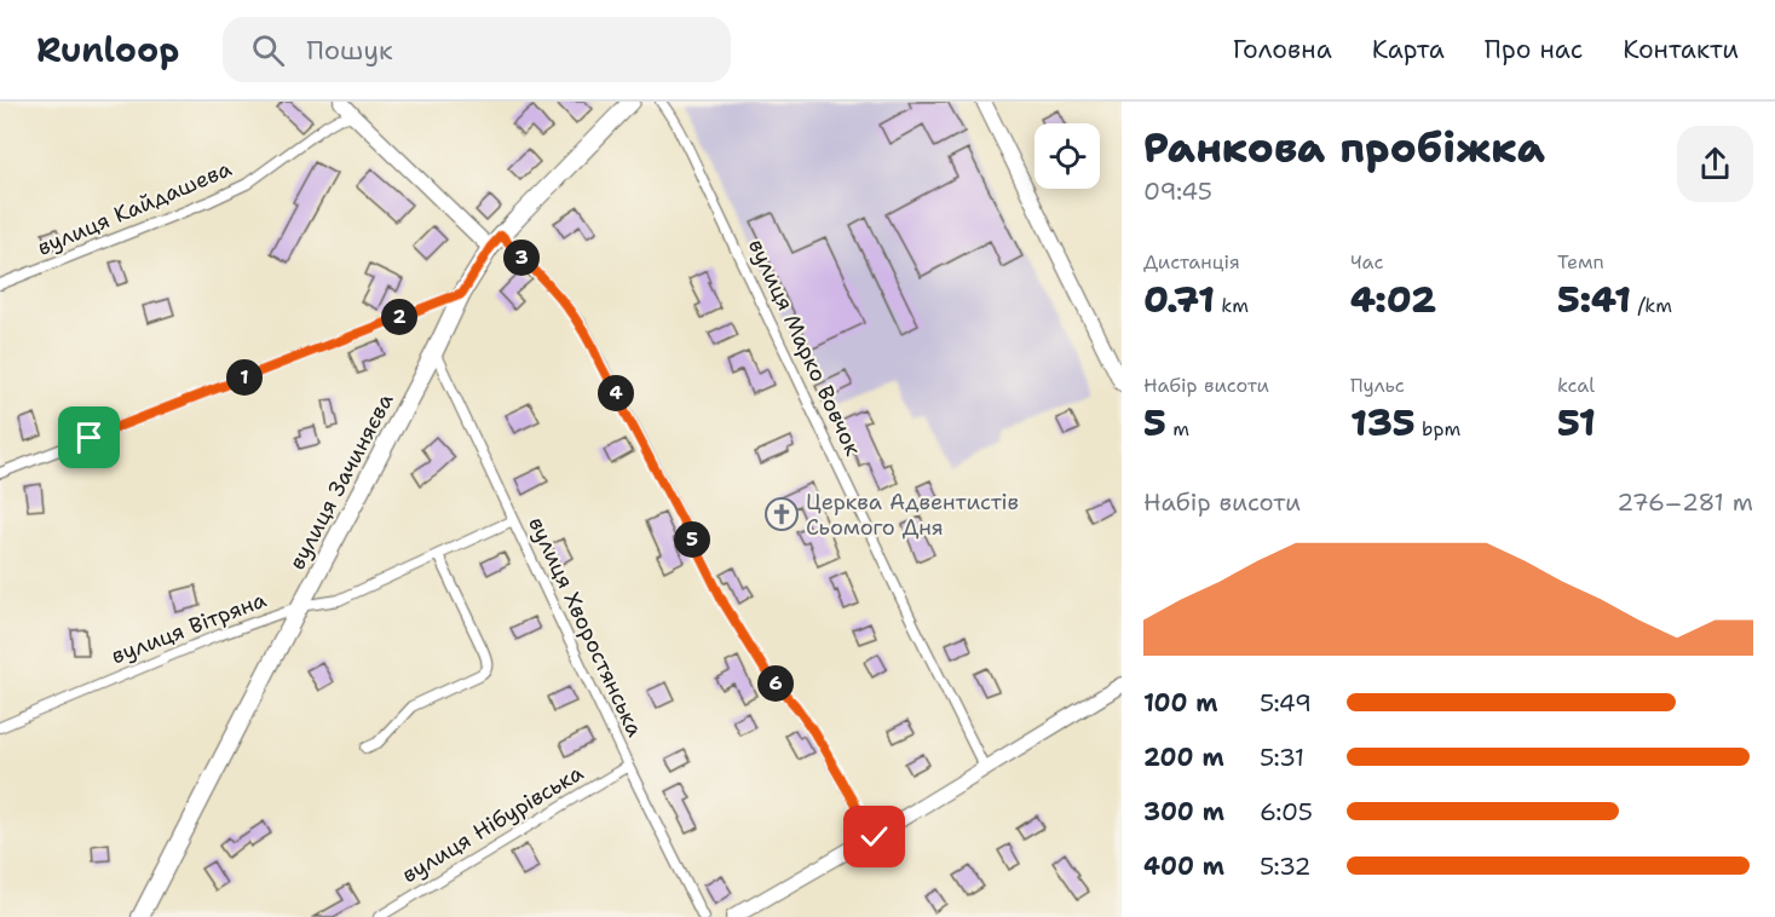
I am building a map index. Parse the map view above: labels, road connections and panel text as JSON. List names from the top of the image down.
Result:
{
  "streets": {
    "main road": ["вулиця Зачиняєва"],
    "street": [
      "вулиця Кайдашева",
      "вулиця Марко Вовчок",
      "вулиця Хворостянська",
      "вулиця Вітряна",
      "вулиця Нібурівська"
    ]
  },
  "crossings": [
    ["вулиця Зачиняєва", "вулиця Хворостянська"],
    ["вулиця Зачиняєва", "вулиця Вітряна"],
    ["вулиця Хворостянська", "вулиця Вітряна"],
    ["вулиця Хворостянська", "вулиця Нібурівська"]
  ],
  "places": {
    "church": ["Церква Адвентистів Сьомого Дня"]
  },
  "page": {
    "header": "Runloop",
    "search": "Пошук",
    "nav": [
      "Головна",
      "Карта",
      "Про нас",
      "Контакти"
    ],
    "heading": ["Ранкова пробіжка", "09:45"],
    "stats": [
      ["Дистанція", "0.71 km"],
      ["Час", "4:02"],
      ["Темп", "5:41 /km"],
      ["Набір висоти", "5 m"],
      ["Пульс", "135 bpm"],
      ["kcal", "51"]
    ],
    "pins": [
      "3",
      "2",
      "1",
      "4",
      "5",
      "6"
    ],
    "chart": ["Набір висоти", "276–281 m"],
    "list": [
      {
        "name": "100 m",
        "note": "5:49"
      },
      {
        "name": "200 m",
        "note": "5:31"
      },
      {
        "name": "300 m",
        "note": "6:05"
      },
      {
        "name": "400 m",
        "note": "5:32"
      }
    ]
  }
}
